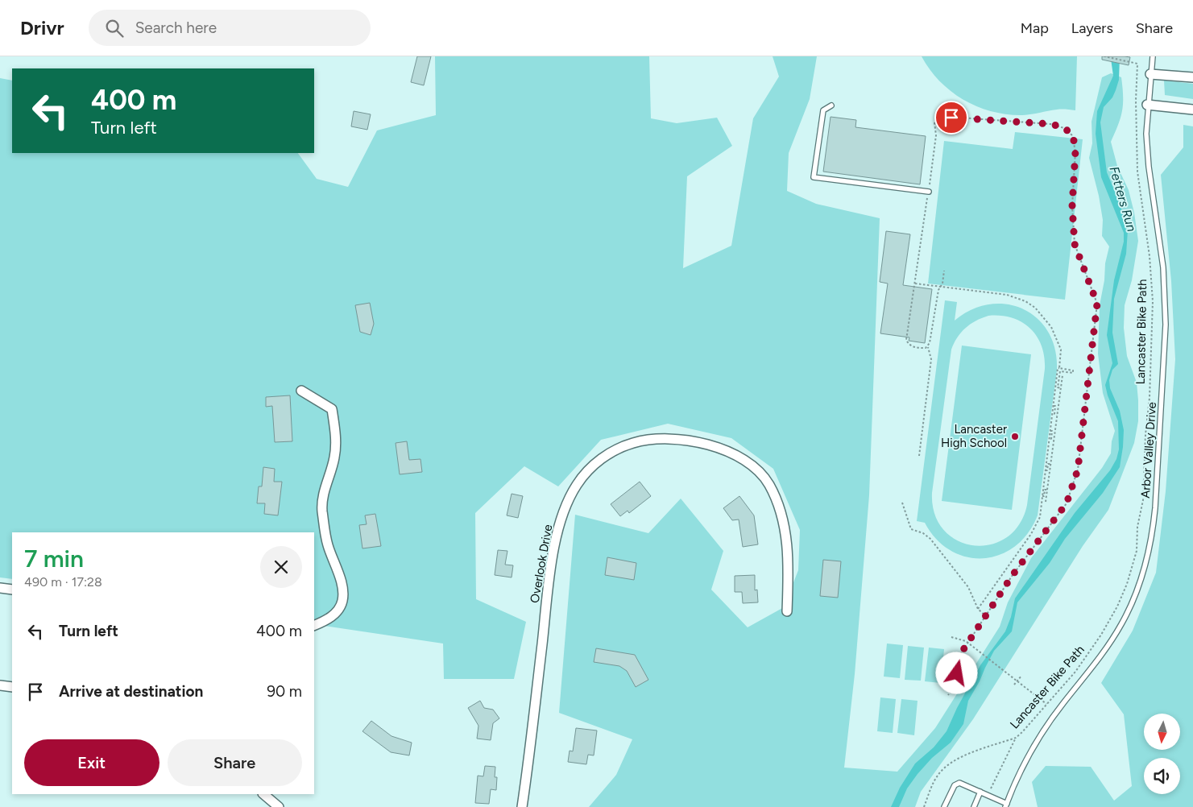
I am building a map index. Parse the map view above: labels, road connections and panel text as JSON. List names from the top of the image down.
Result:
{
  "streets": {
    "street": ["Overlook Drive"],
    "lane": ["Arbor Valley Drive"],
    "path": ["Lancaster Bike Path"]
  },
  "water": ["Fetters Run"],
  "places": ["Lancaster High School"],
  "north": "bottom",
  "page": {
    "header": "Drivr",
    "search": "Search here",
    "nav": ["Map", "Layers", "Share"],
    "turn": ["400 m", "Turn left"],
    "heading": ["7 min", "490 m · 17:28"],
    "list": [
      {
        "name": "Turn left",
        "value": "400 m"
      },
      {
        "name": "Arrive at destination",
        "value": "90 m"
      }
    ],
    "buttons": ["Exit", "Share"]
  }
}
